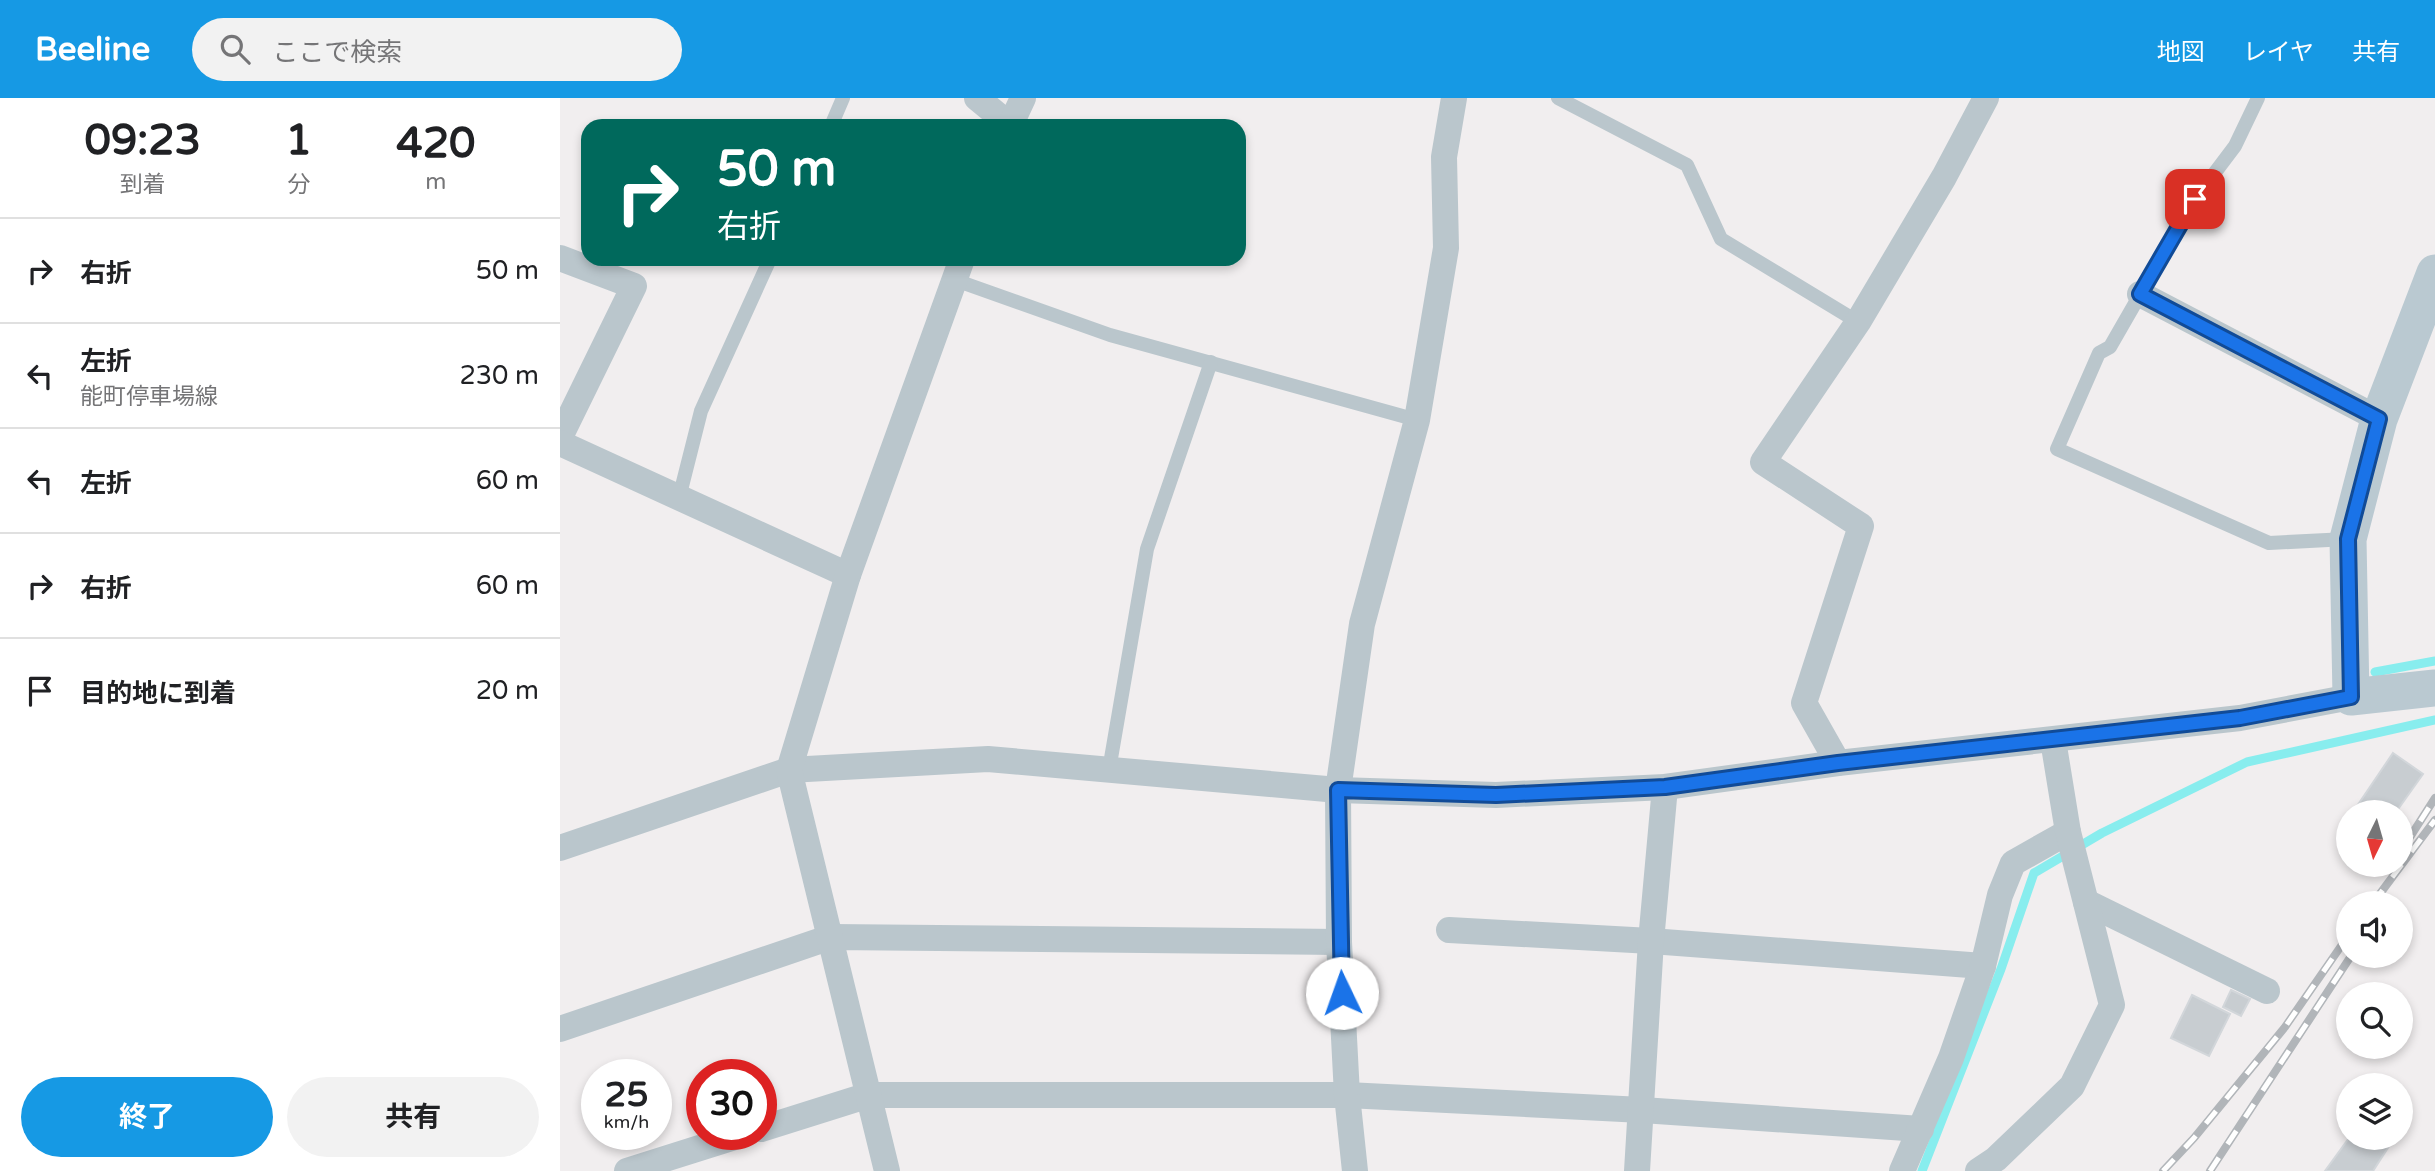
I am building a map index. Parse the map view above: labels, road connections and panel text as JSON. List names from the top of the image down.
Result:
{
  "north": "bottom",
  "page": {
    "header": "Beeline",
    "search": "ここで検索",
    "nav": ["地図", "レイヤ", "共有"],
    "eta": [
      "09:23",
      "到着",
      "1",
      "分",
      "420",
      "m"
    ],
    "turn": ["50 m", "右折"],
    "list": [
      {
        "name": "右折",
        "value": "50 m"
      },
      {
        "name": "左折",
        "note": "能町停車場線",
        "value": "230 m"
      },
      {
        "name": "左折",
        "value": "60 m"
      },
      {
        "name": "右折",
        "value": "60 m"
      },
      {
        "name": "目的地に到着",
        "value": "20 m"
      }
    ],
    "speed": "25 km/h",
    "limit": "30",
    "buttons": ["終了", "共有"]
  }
}
